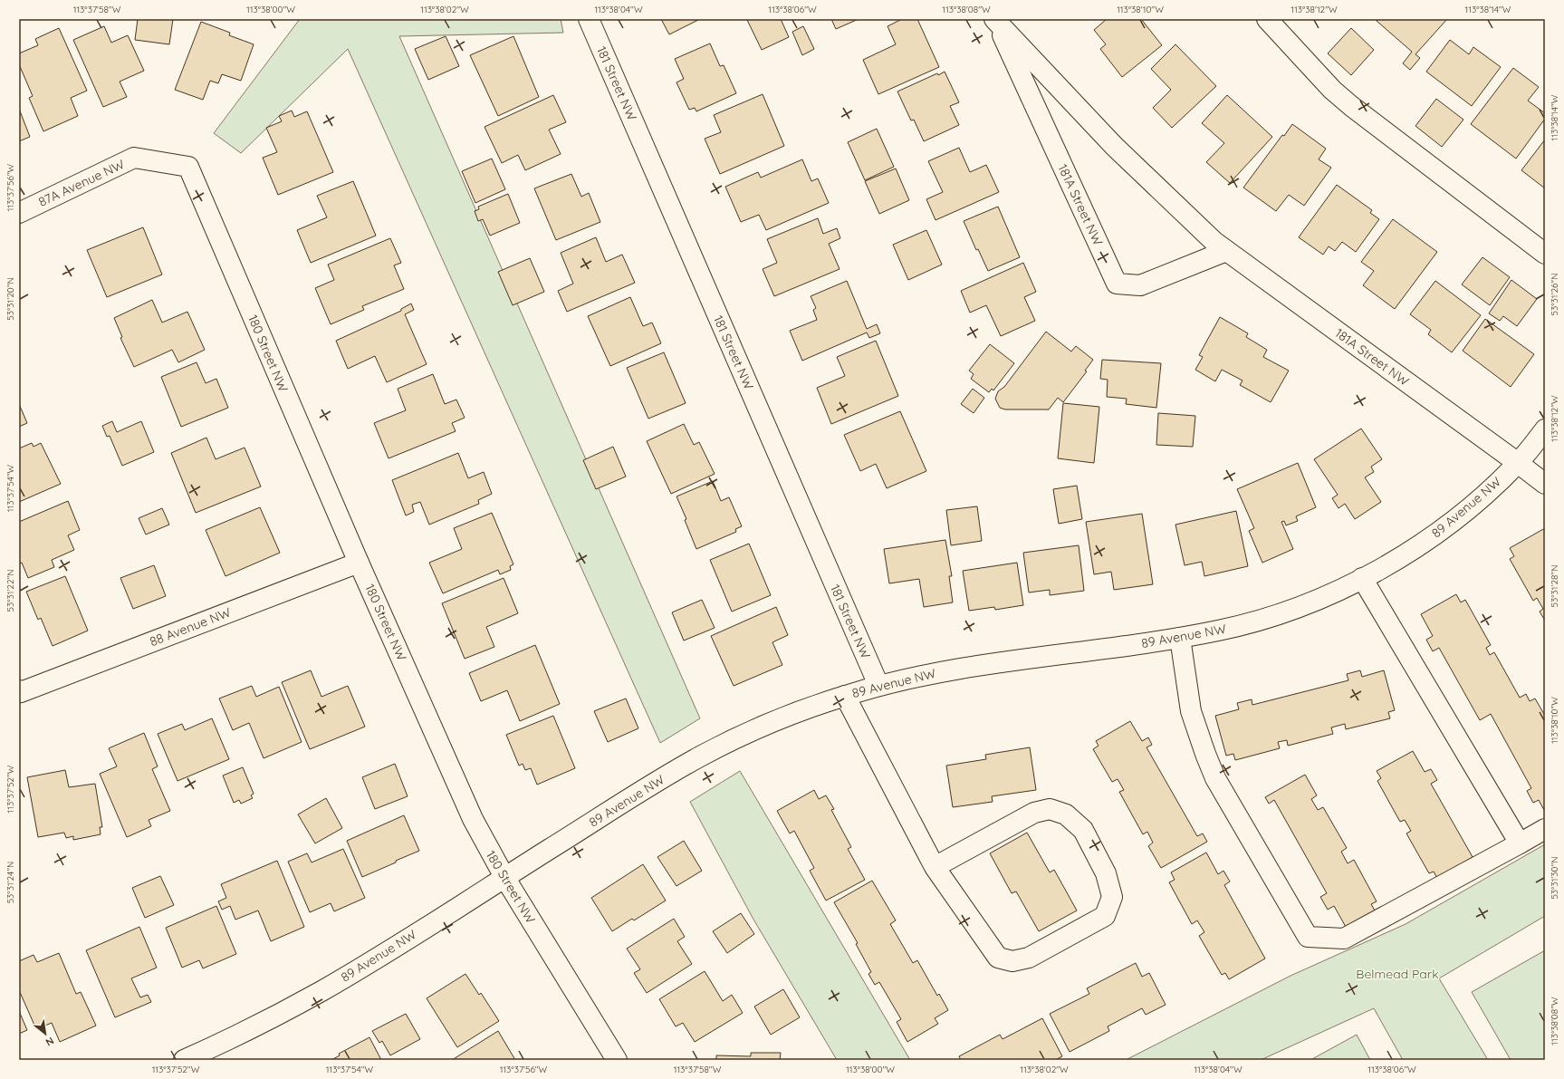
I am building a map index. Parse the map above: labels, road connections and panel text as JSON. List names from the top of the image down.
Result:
{
  "streets": {
    "street": [
      "181 Street NW",
      "87A Avenue NW",
      "181A Street NW",
      "180 Street NW",
      "89 Avenue NW",
      "88 Avenue NW"
    ]
  },
  "crossings": [
    ["181 Street NW", "89 Avenue NW"],
    ["87A Avenue NW", "180 Street NW"],
    ["181A Street NW", "89 Avenue NW"],
    ["180 Street NW", "89 Avenue NW"],
    ["180 Street NW", "88 Avenue NW"]
  ],
  "parks": ["Belmead Park"],
  "north": "bottom right",
  "coordinates": [
    "113°37'58\"W",
    "113°38'00\"W",
    "113°38'02\"W",
    "113°38'04\"W",
    "113°38'06\"W",
    "113°38'08\"W",
    "113°38'10\"W",
    "113°38'12\"W",
    "113°38'14\"W",
    "113°37'56\"W",
    "53°31'26\"N",
    "53°31'20\"N",
    "113°37'54\"W",
    "53°31'28\"N",
    "53°31'22\"N",
    "113°37'52\"W",
    "53°31'30\"N",
    "53°31'24\"N"
  ]
}
